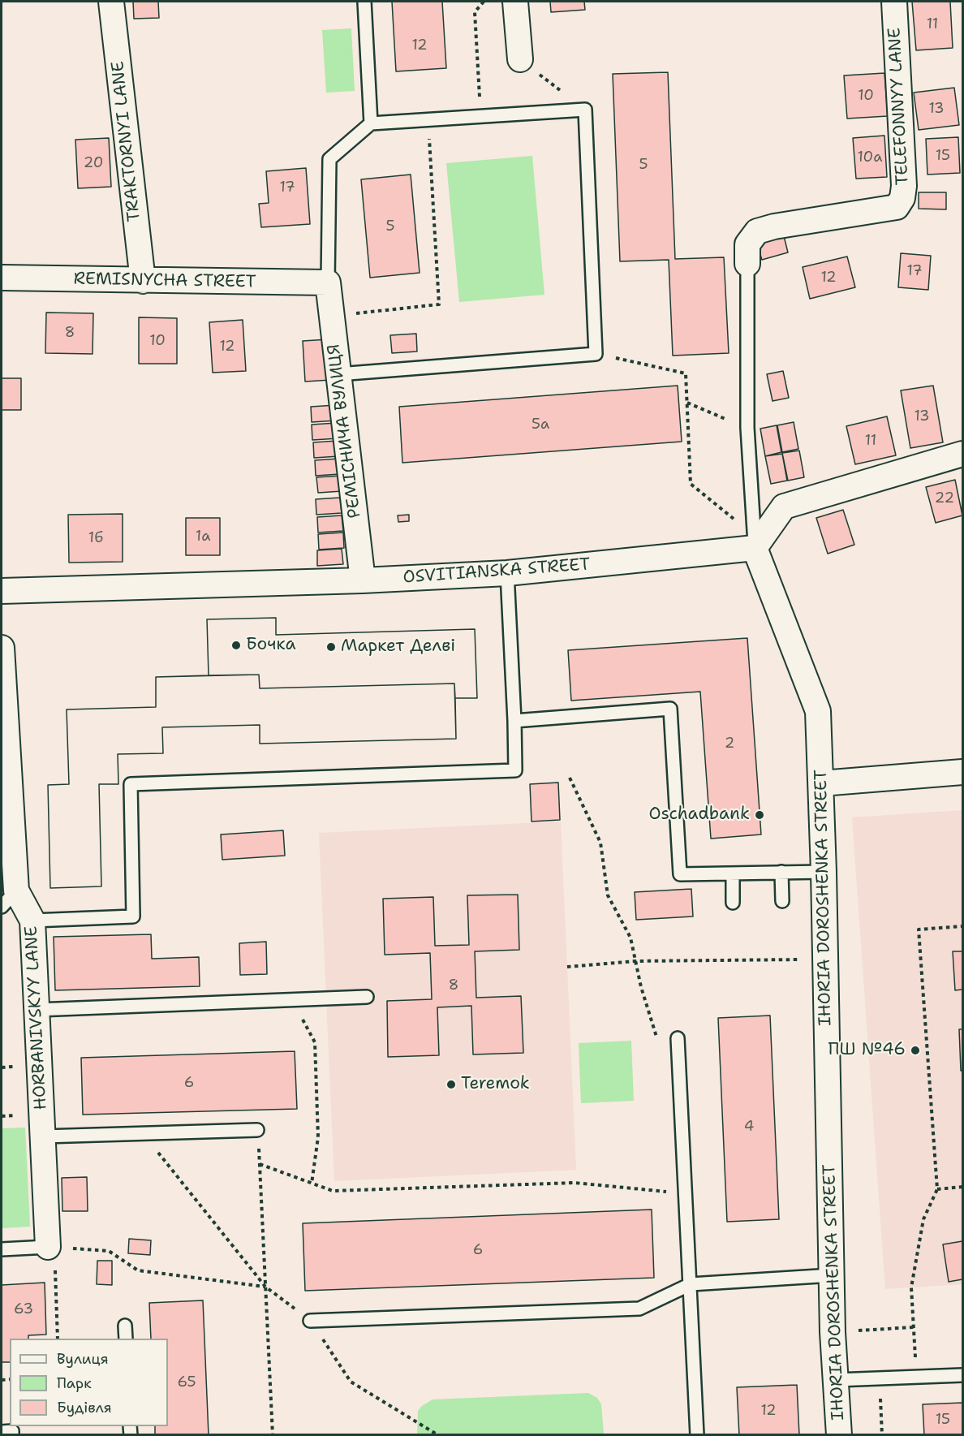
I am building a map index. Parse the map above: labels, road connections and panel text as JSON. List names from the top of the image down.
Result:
{
  "streets": {
    "street": [
      "TELEFONNYY LANE",
      "TRAKTORNYI LANE",
      "REMISNYCHA STREET",
      "РЕМІСНИЧА ВУЛИЦЯ",
      "OSVITIANSKA STREET",
      "IHORIA DOROSHENKA STREET",
      "HORBANIVSKYY LANE"
    ]
  },
  "crossings": [
    ["TRAKTORNYI LANE", "REMISNYCHA STREET"],
    ["REMISNYCHA STREET", "РЕМІСНИЧА ВУЛИЦЯ"],
    ["РЕМІСНИЧА ВУЛИЦЯ", "OSVITIANSKA STREET"],
    ["OSVITIANSKA STREET", "IHORIA DOROSHENKA STREET"]
  ],
  "places": [
    "Бочка",
    "Маркет Делві",
    "Oschadbank",
    "ПШ №46",
    "Teremok"
  ],
  "house_numbers": [
    "11",
    "12",
    "10",
    "13",
    "15",
    "10а",
    "20",
    "5",
    "17",
    "5",
    "17",
    "12",
    "8",
    "10",
    "12",
    "13",
    "5а",
    "11",
    "22",
    "1а",
    "1б",
    "2",
    "8",
    "6",
    "4",
    "6",
    "63",
    "65",
    "12",
    "15"
  ],
  "legend": ["Вулиця", "Парк", "Будівля"]
}
